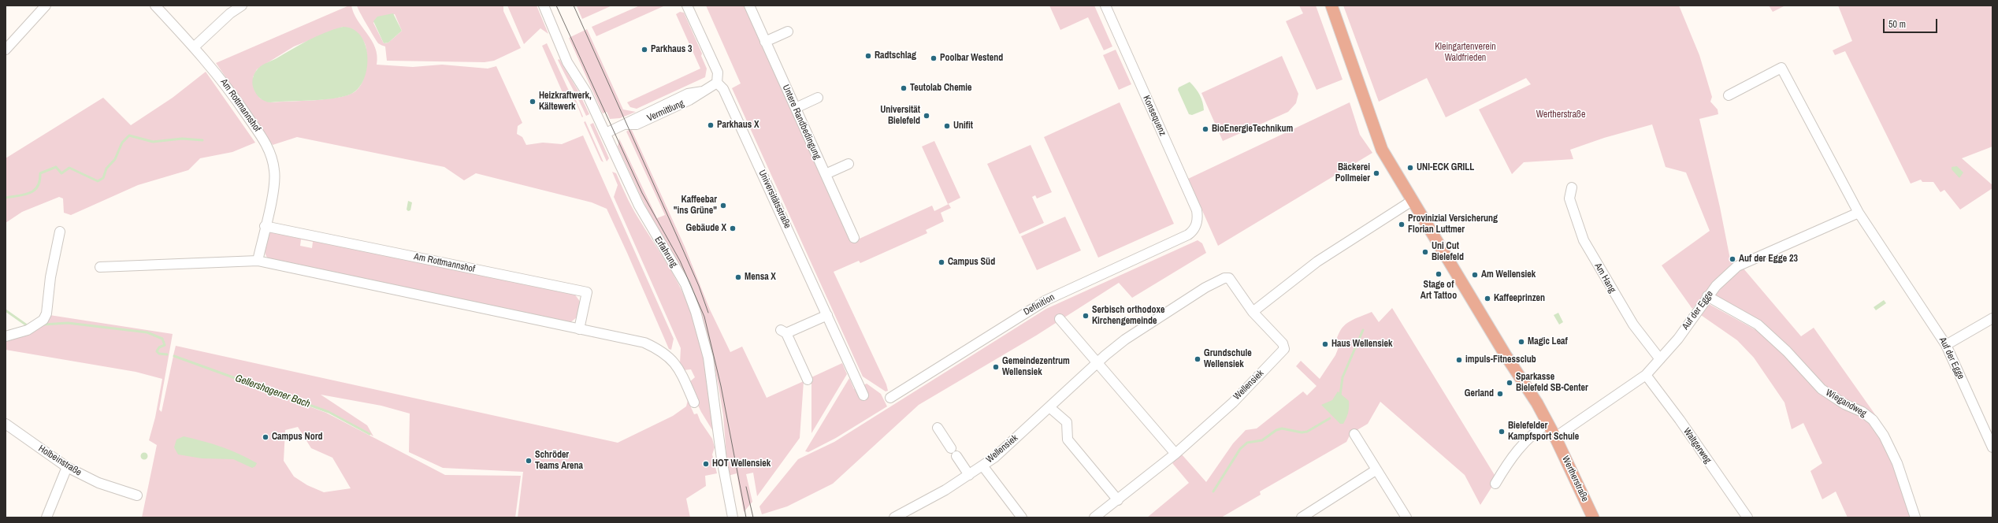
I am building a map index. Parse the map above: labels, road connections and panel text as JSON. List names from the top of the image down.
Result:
{
  "streets": {
    "main road": ["Wertherstraße"],
    "street": [
      "Am Rottmannshof",
      "Vermittlung",
      "Konsequenz",
      "Untere Randbedingung",
      "Universitätsstraße",
      "Erfahrung",
      "Am Hang",
      "Definition",
      "Auf der Egge",
      "Wellensiek",
      "Wiegandweg",
      "Waltgerweg",
      "Holbeinstraße"
    ]
  },
  "crossings": [
    ["Vermittlung", "Universitätsstraße"],
    ["Vermittlung", "Erfahrung"],
    ["Konsequenz", "Definition"],
    ["Am Hang", "Auf der Egge"],
    ["Auf der Egge", "Wiegandweg"],
    ["Auf der Egge", "Waltgerweg"],
    ["Auf der Egge", "Wertherstraße"]
  ],
  "water": ["Gellershagener Bach"],
  "parks": ["Kleingartenverein Waldfrieden", "Wertherstraße"],
  "places": [
    "Parkhaus 3",
    "Radtschlag",
    "Poolbar Westend",
    "Teutolab Chemie",
    "Heizkraftwerk, Kältewerk",
    "Universität Bielefeld",
    "Parkhaus X",
    "Unifit",
    "BioEnergieTechnikum",
    "UNI-ECK GRILL",
    "Bäckerei Pollmeier",
    "Kaffeebar \"ins Grüne\"",
    "Provinizial Versicherung Florian Luttmer",
    "Gebäude X",
    "Uni Cut Bielefeld",
    "Auf der Egge 23",
    "Campus Süd",
    "Stage of Art Tattoo",
    "Am Wellensiek",
    "Mensa X",
    "Kaffeeprinzen",
    "Serbisch orthodoxe Kirchengemeinde",
    "Magic Leaf",
    "Haus Wellensiek",
    "Grundschule Wellensiek",
    "impuls-Fitnessclub",
    "Gemeindezentrum Wellensiek",
    "Sparkasse Bielefeld SB-Center",
    "Gerland",
    "Bielefelder Kampfsport Schule",
    "Campus Nord",
    "Schröder Teams Arena",
    "HOT Wellensiek"
  ],
  "scale_bar": "50 m"
}
